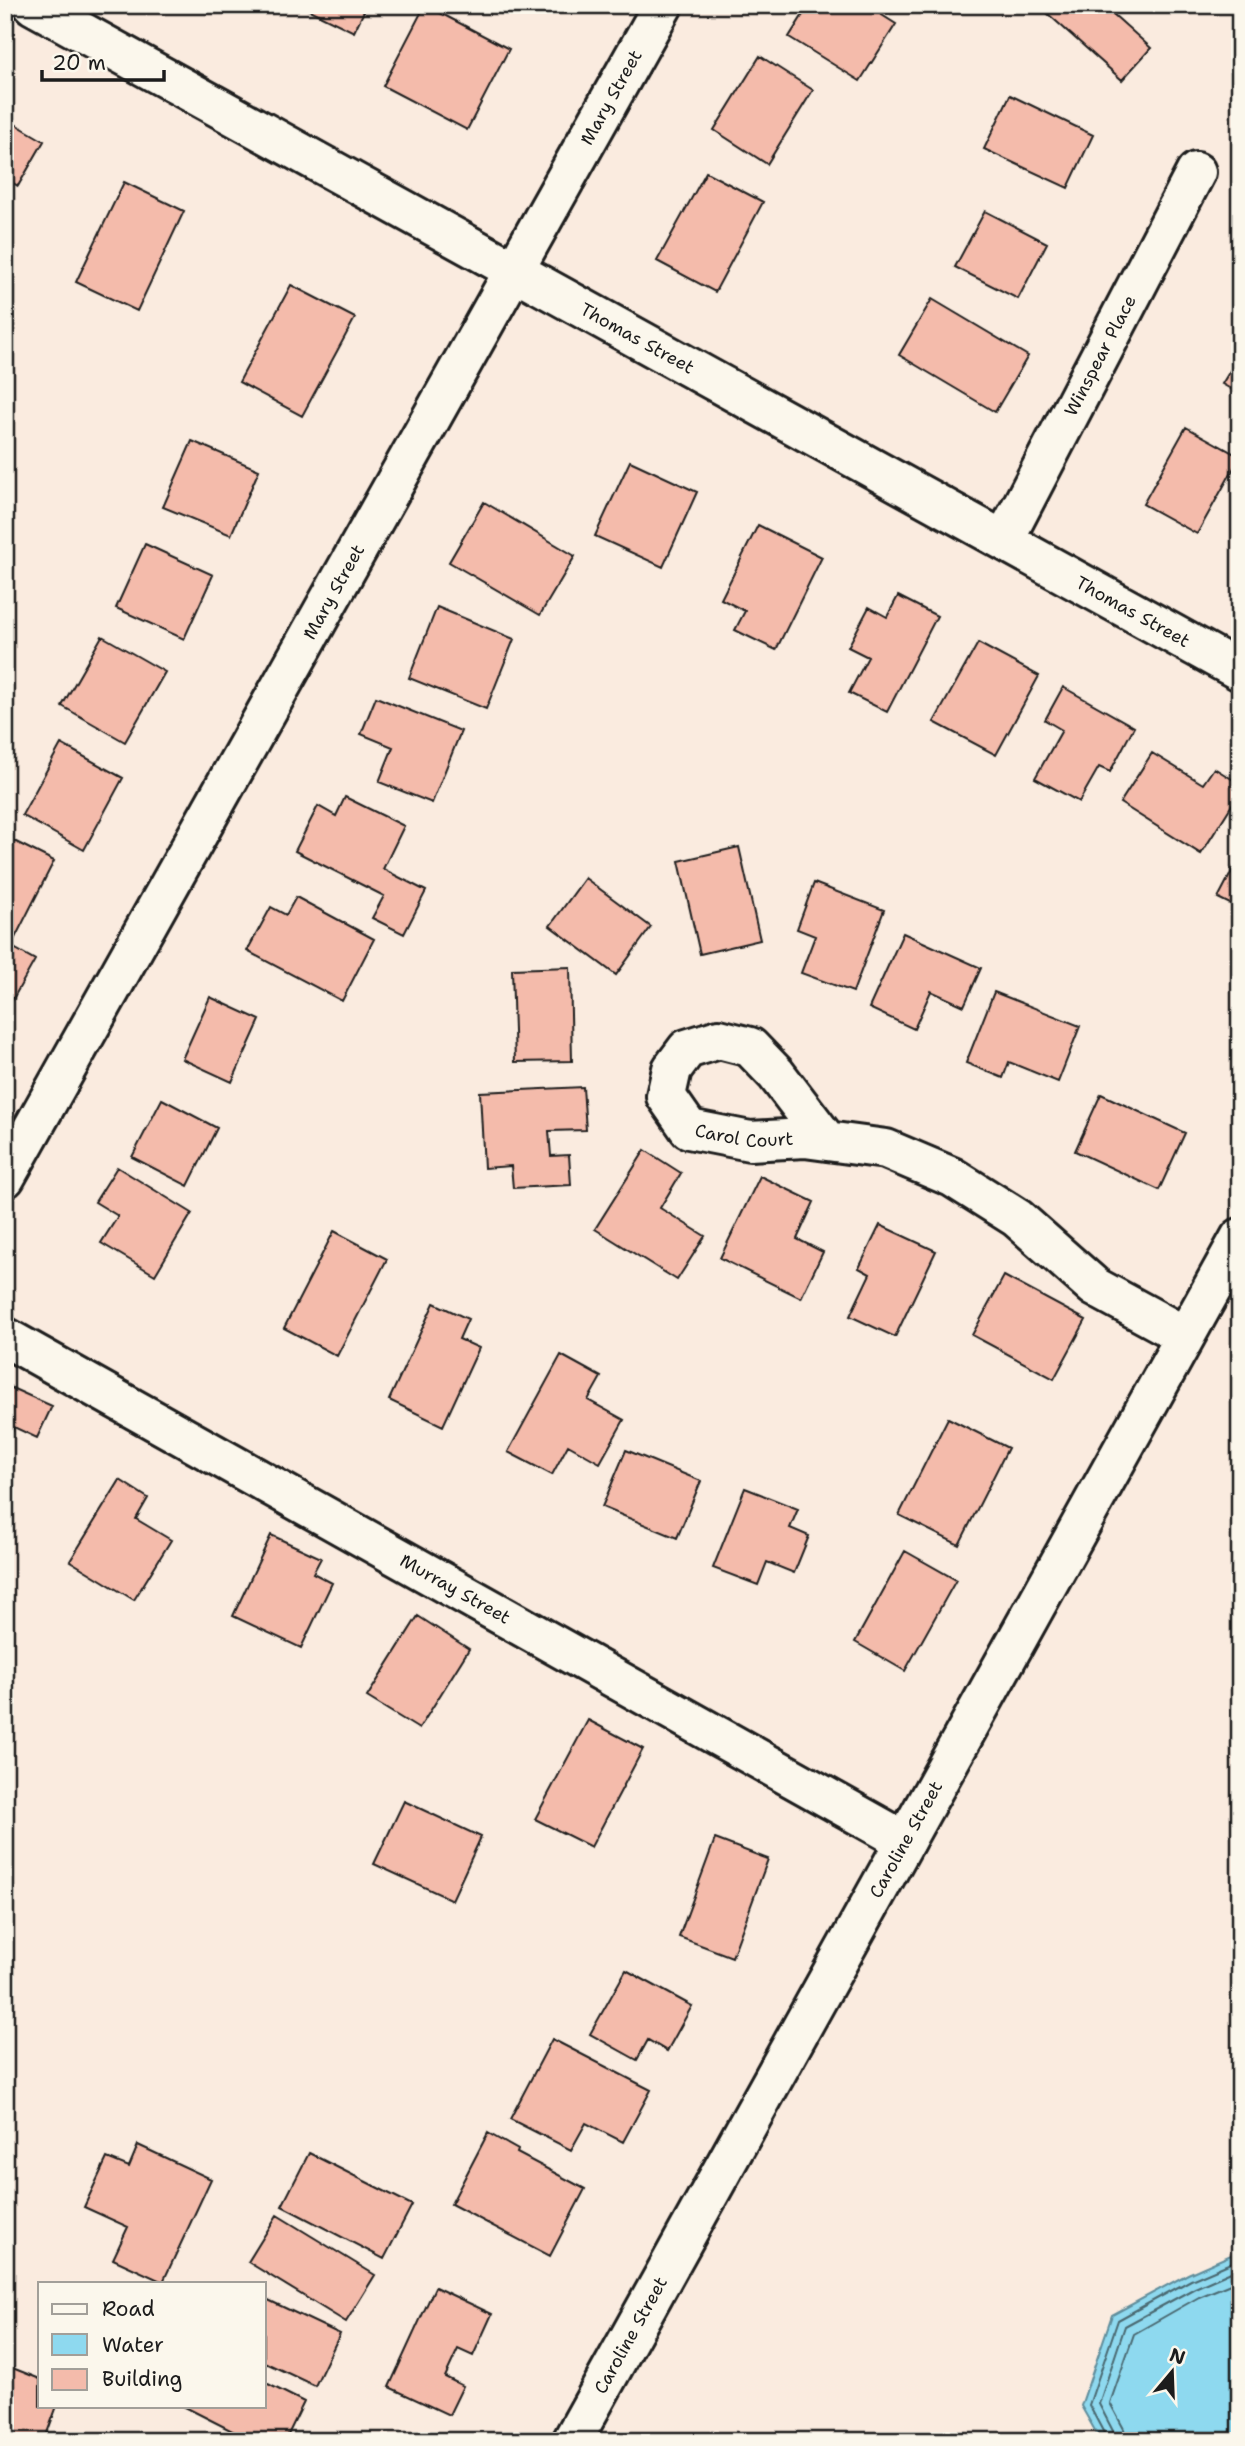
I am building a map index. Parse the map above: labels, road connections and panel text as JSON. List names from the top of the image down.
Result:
{
  "streets": {
    "street": [
      "Mary Street",
      "Thomas Street",
      "Winspear Place",
      "Murray Street",
      "Caroline Street"
    ]
  },
  "crossings": [
    ["Mary Street", "Thomas Street"],
    ["Thomas Street", "Winspear Place"],
    ["Murray Street", "Caroline Street"]
  ],
  "legend": ["Road", "Water", "Building"],
  "scale_bar": "20 m",
  "north": "top"
}
